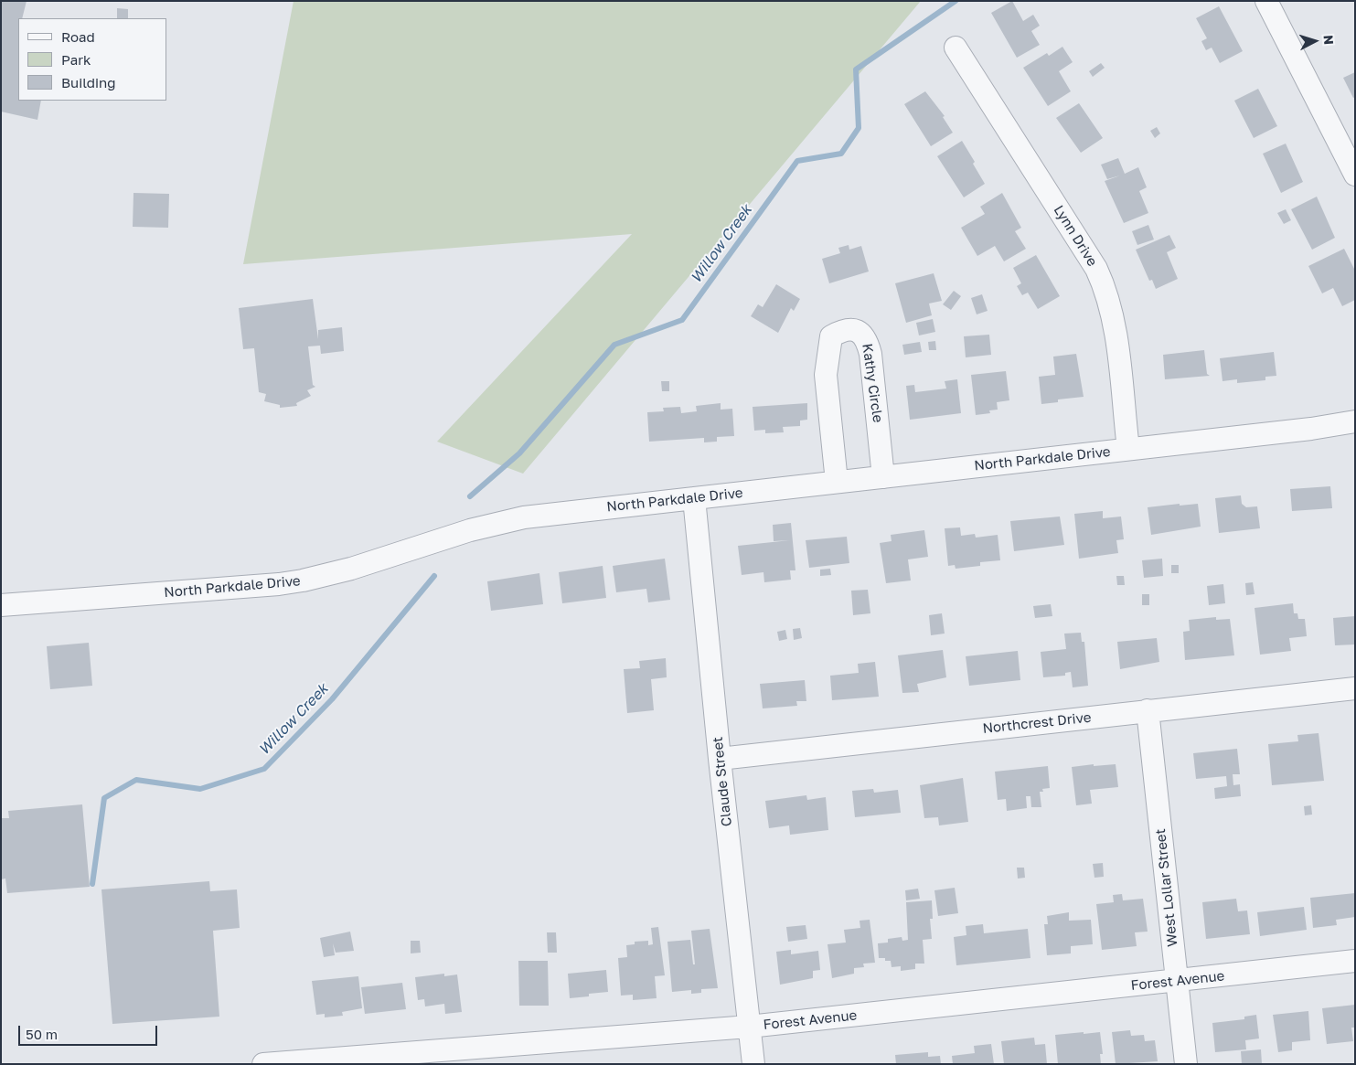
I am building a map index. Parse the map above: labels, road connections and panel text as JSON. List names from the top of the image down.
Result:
{
  "streets": {
    "street": [
      "Lynn Drive",
      "Kathy Circle",
      "North Parkdale Drive",
      "Northcrest Drive",
      "Claude Street",
      "West Lollar Street",
      "Forest Avenue"
    ]
  },
  "crossings": [
    ["Lynn Drive", "North Parkdale Drive"],
    ["Kathy Circle", "North Parkdale Drive"],
    ["North Parkdale Drive", "Claude Street"],
    ["Northcrest Drive", "Claude Street"],
    ["Northcrest Drive", "West Lollar Street"],
    ["Claude Street", "Forest Avenue"],
    ["West Lollar Street", "Forest Avenue"]
  ],
  "water": ["Willow Creek"],
  "legend": ["Road", "Park", "Building"],
  "scale_bar": "50 m",
  "north": "right"
}
